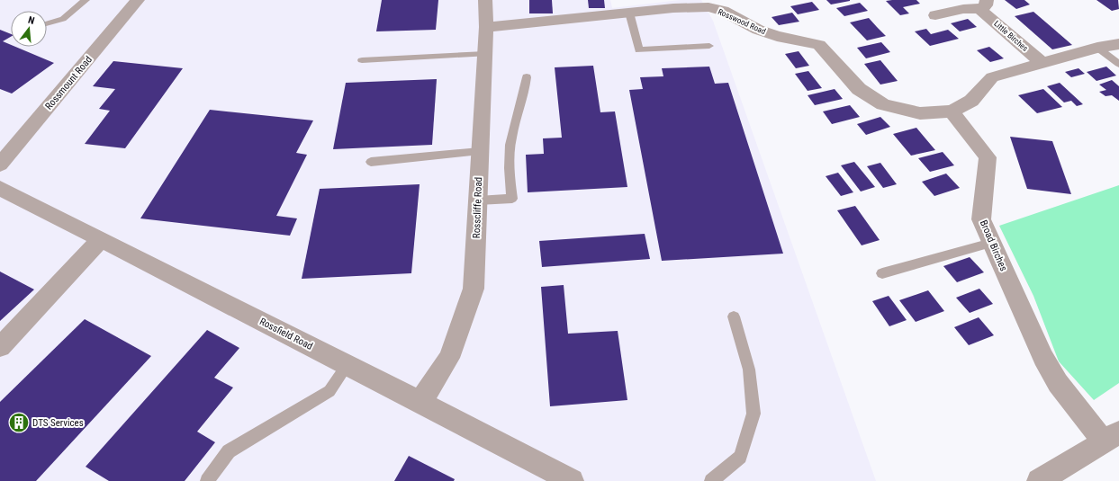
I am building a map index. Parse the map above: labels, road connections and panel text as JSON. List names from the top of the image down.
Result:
{
  "streets": {
    "street": [
      "Rosswood Road",
      "Little Birches",
      "Rossmount Road",
      "Rosscliffe Road",
      "Broad Birches",
      "Rossfield Road"
    ]
  },
  "crossings": [
    ["Rosswood Road", "Rosscliffe Road"],
    ["Rosswood Road", "Broad Birches"],
    ["Rosscliffe Road", "Rossfield Road"]
  ],
  "places": {
    "building": ["DTS Services"]
  },
  "north": "top"
}
